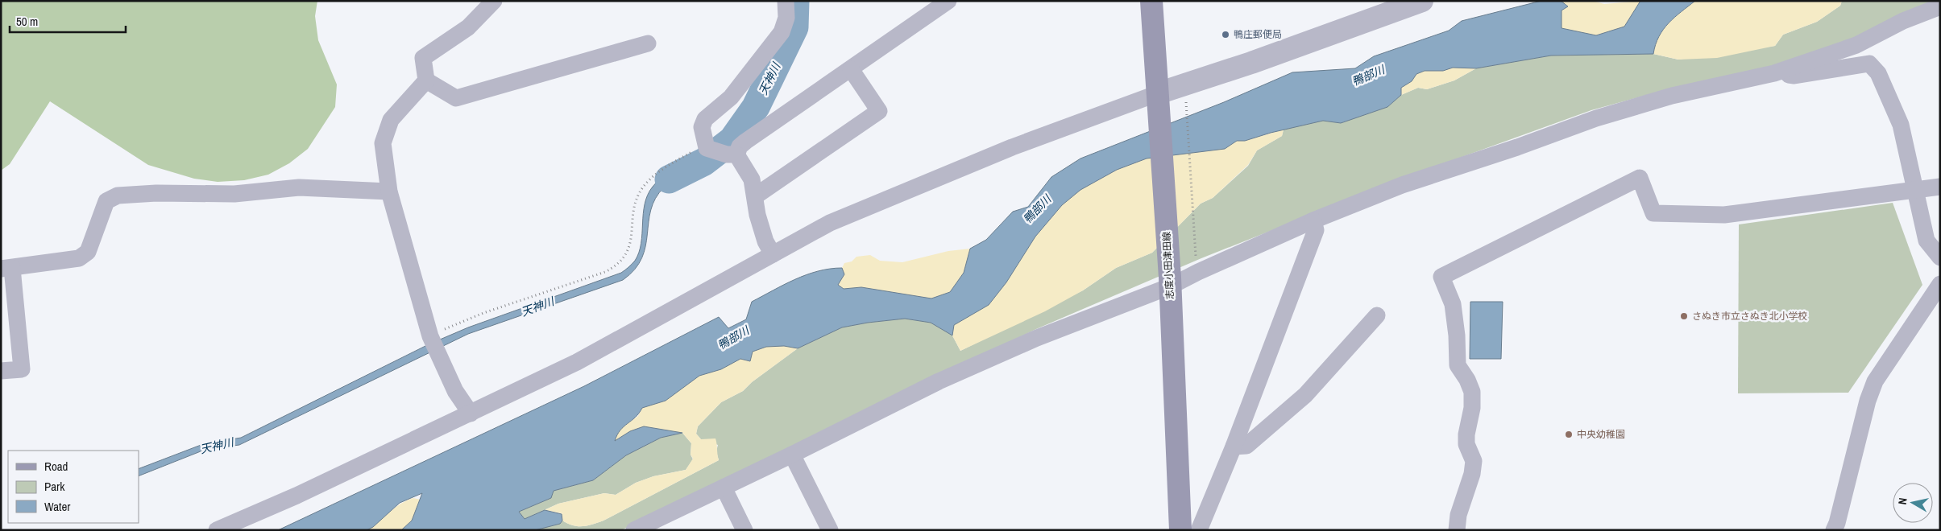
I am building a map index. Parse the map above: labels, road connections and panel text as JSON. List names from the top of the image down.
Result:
{
  "streets": {
    "main road": ["志度小田津田線"]
  },
  "water": ["鴨部川", "天神川"],
  "places": ["鴨庄郵便局", "さぬき市立さぬき北小学校", "中央幼稚園"],
  "legend": ["Road", "Park", "Water"],
  "scale_bar": "50 m",
  "north": "left"
}
